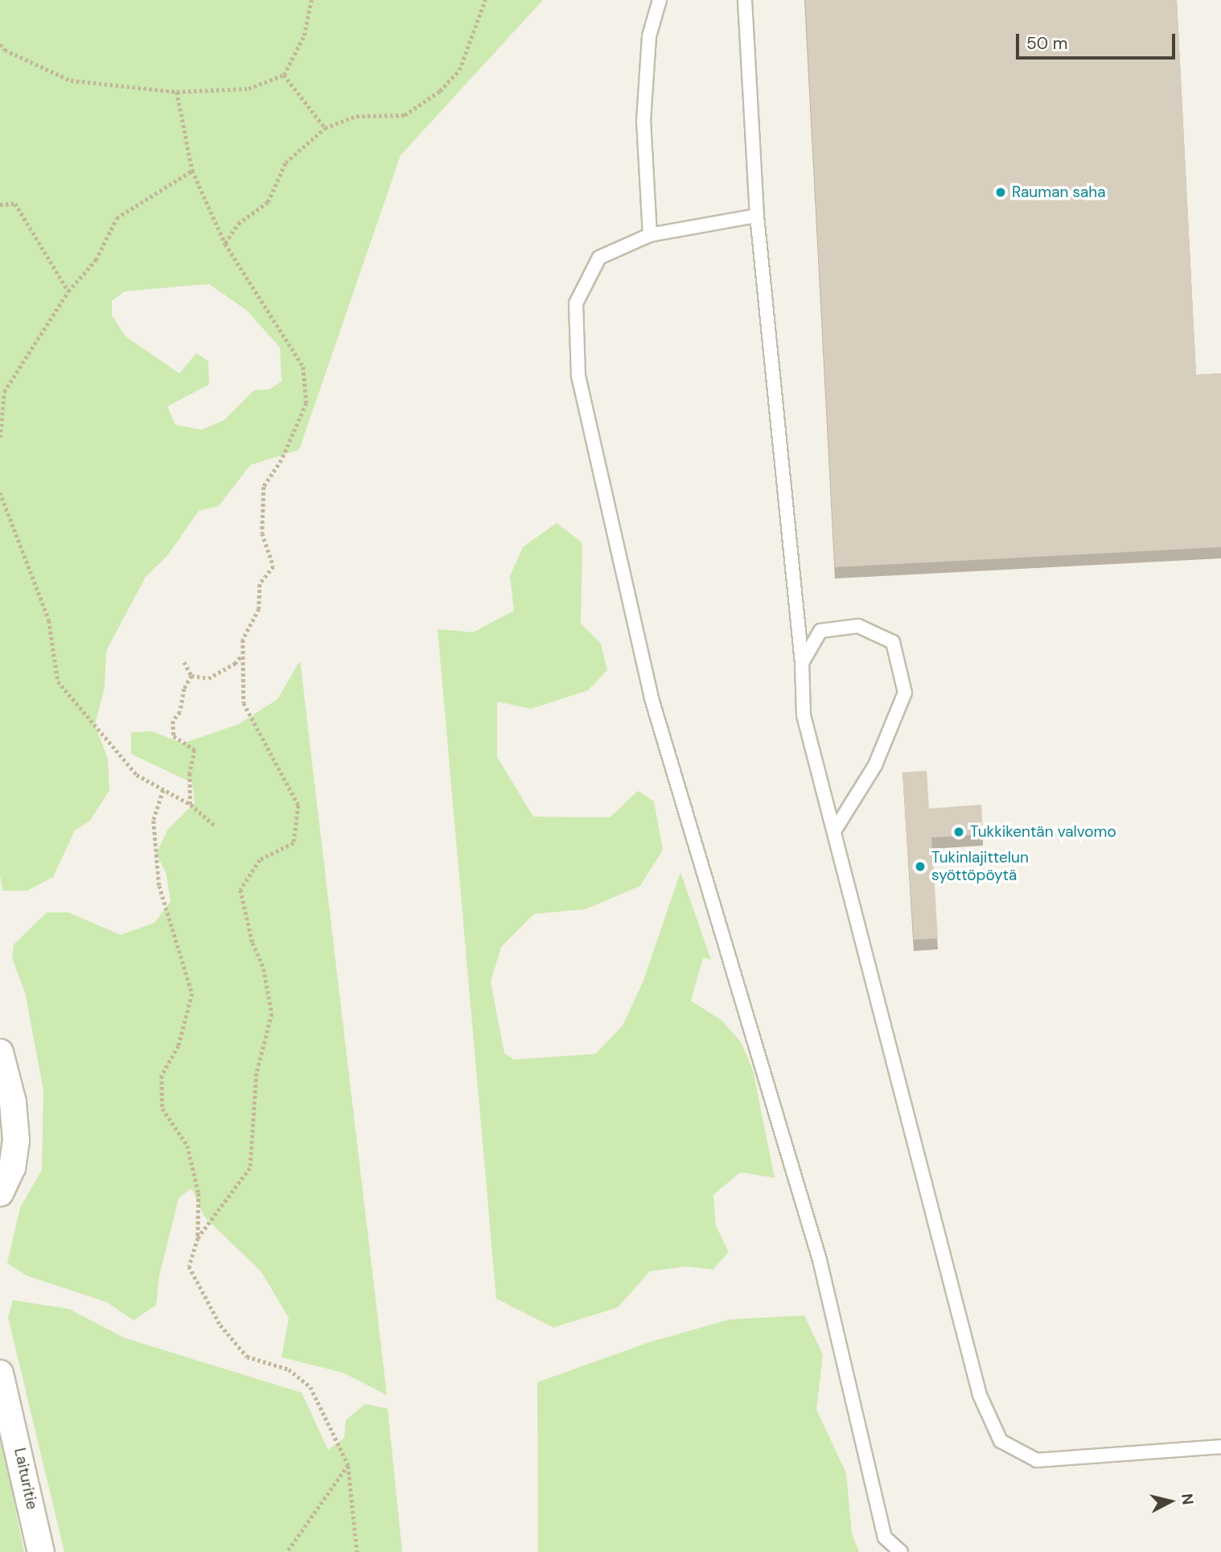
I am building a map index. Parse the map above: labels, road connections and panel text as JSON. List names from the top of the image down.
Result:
{
  "streets": {
    "street": ["Laituritie"]
  },
  "places": ["Rauman saha", "Tukkikentän valvomo", "Tukinlajittelun syöttöpöytä"],
  "scale_bar": "50 m",
  "north": "right"
}
